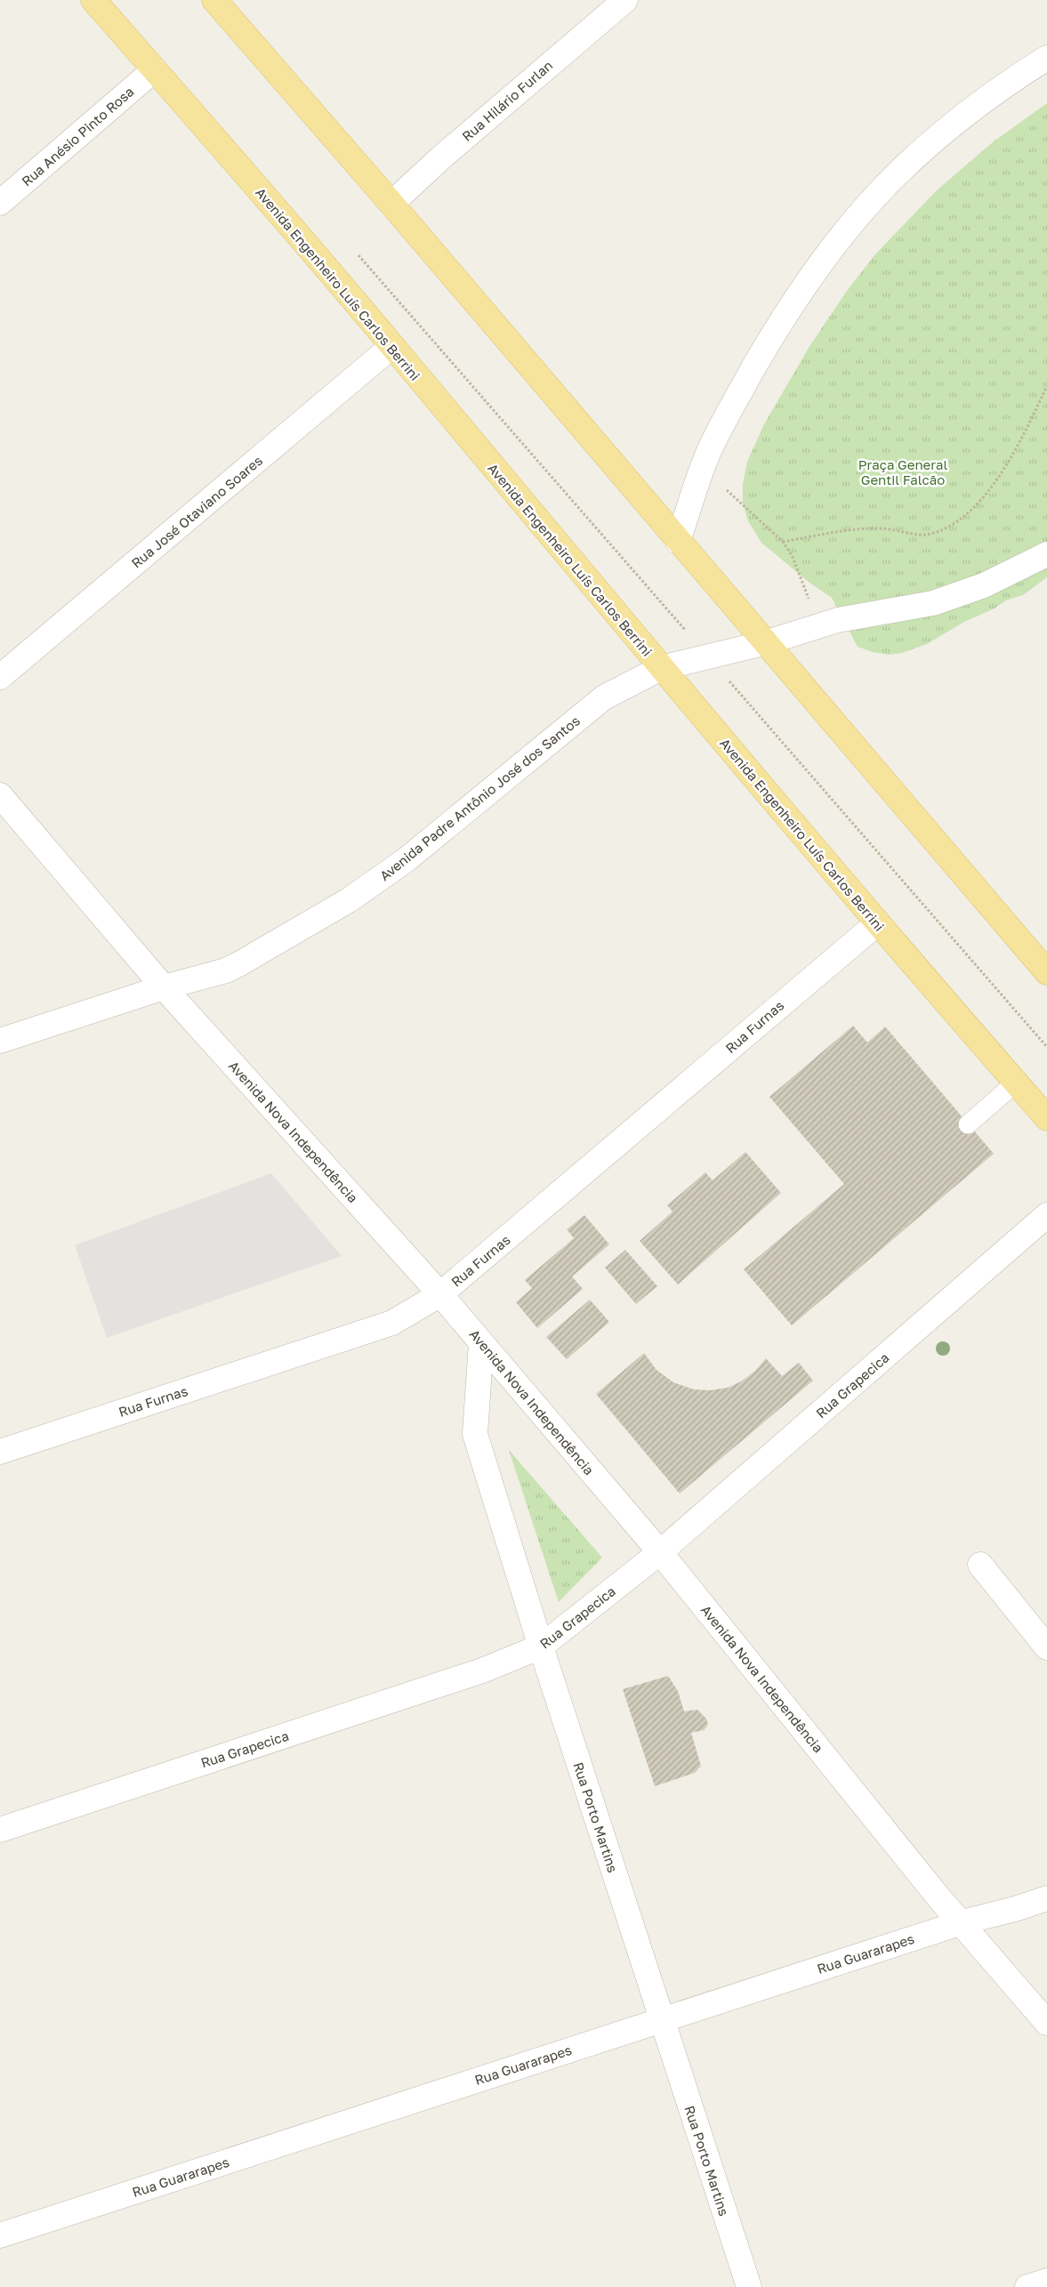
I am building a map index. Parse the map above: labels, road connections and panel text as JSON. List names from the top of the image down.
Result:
{
  "streets": {
    "main road": ["Avenida Engenheiro Luís Carlos Berrini"],
    "street": [
      "Rua Hilário Furlan",
      "Rua Anésio Pinto Rosa",
      "Rua José Otaviano Soares",
      "Avenida Padre Antônio José dos Santos",
      "Rua Furnas",
      "Avenida Nova Independência",
      "Rua Grapecica",
      "Rua Porto Martins",
      "Rua Guararapes"
    ]
  },
  "crossings": [
    ["Rua Anésio Pinto Rosa", "Avenida Engenheiro Luís Carlos Berrini"],
    ["Avenida Engenheiro Luís Carlos Berrini", "Rua José Otaviano Soares"],
    ["Avenida Engenheiro Luís Carlos Berrini", "Avenida Padre Antônio José dos Santos"],
    ["Avenida Engenheiro Luís Carlos Berrini", "Rua Furnas"],
    ["Avenida Padre Antônio José dos Santos", "Avenida Nova Independência"],
    ["Rua Furnas", "Avenida Nova Independência"],
    ["Avenida Nova Independência", "Rua Grapecica"],
    ["Avenida Nova Independência", "Rua Porto Martins"],
    ["Avenida Nova Independência", "Rua Guararapes"],
    ["Rua Grapecica", "Rua Porto Martins"],
    ["Rua Porto Martins", "Rua Guararapes"]
  ],
  "parks": ["Praça General Gentil Falcão"]
}
